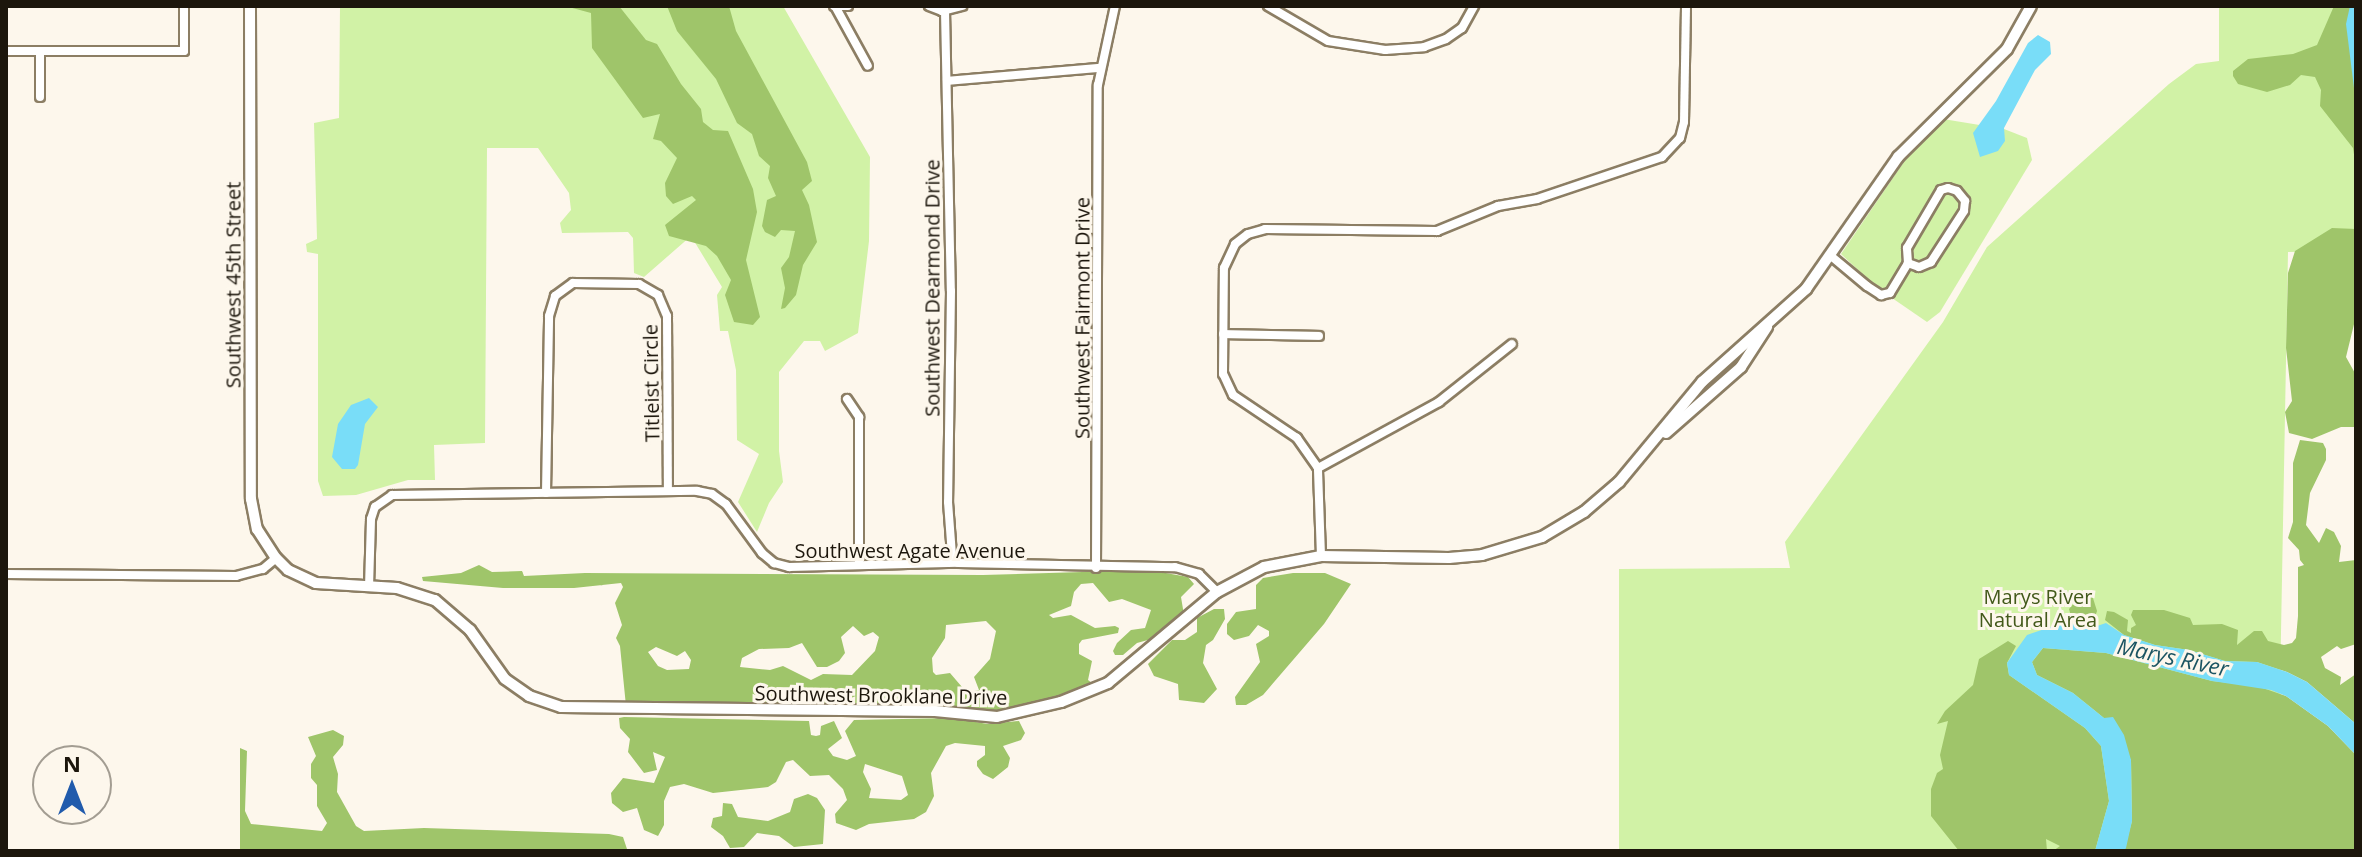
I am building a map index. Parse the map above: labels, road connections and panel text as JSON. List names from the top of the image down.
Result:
{
  "streets": {
    "street": [
      "Southwest 45th Street",
      "Southwest Dearmond Drive",
      "Southwest Fairmont Drive",
      "Titleist Circle",
      "Southwest Agate Avenue",
      "Southwest Brooklane Drive"
    ]
  },
  "crossings": [
    ["Southwest 45th Street", "Southwest Brooklane Drive"],
    ["Southwest Dearmond Drive", "Southwest Agate Avenue"],
    ["Southwest Fairmont Drive", "Southwest Agate Avenue"],
    ["Titleist Circle", "Southwest Agate Avenue"],
    ["Southwest Agate Avenue", "Southwest Brooklane Drive"]
  ],
  "water": ["Marys River"],
  "parks": ["Marys River Natural Area"],
  "north": "top"
}
